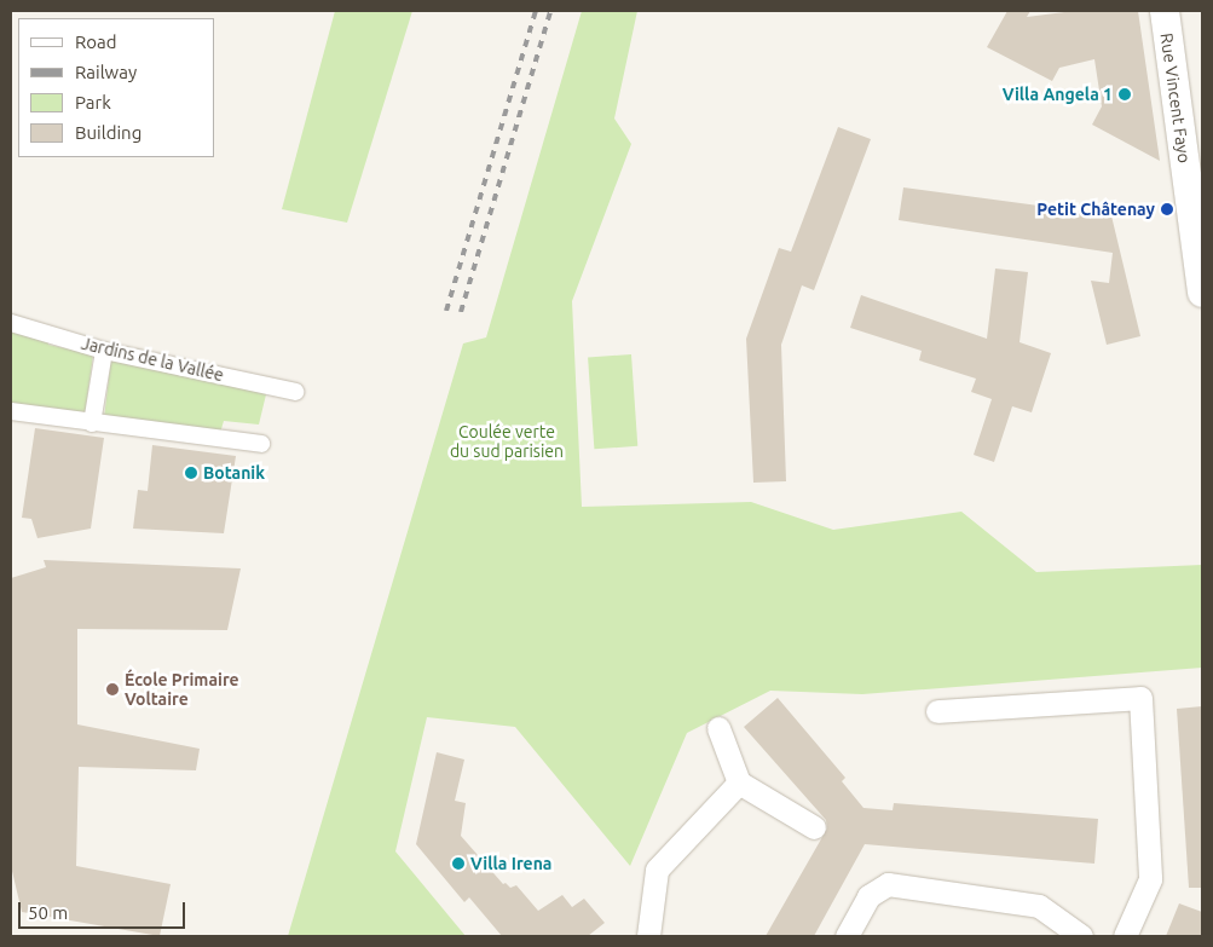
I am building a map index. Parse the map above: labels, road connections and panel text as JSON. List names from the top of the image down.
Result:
{
  "streets": {
    "street": ["Rue Vincent Fayo", "Jardins de la Vallée"]
  },
  "parks": ["Coulée verte du sud parisien"],
  "places": [
    "Villa Angela 1",
    "Petit Châtenay",
    "Botanik",
    "École Primaire Voltaire",
    "Villa Irena"
  ],
  "legend": [
    "Road",
    "Railway",
    "Park",
    "Building"
  ],
  "scale_bar": "50 m"
}
